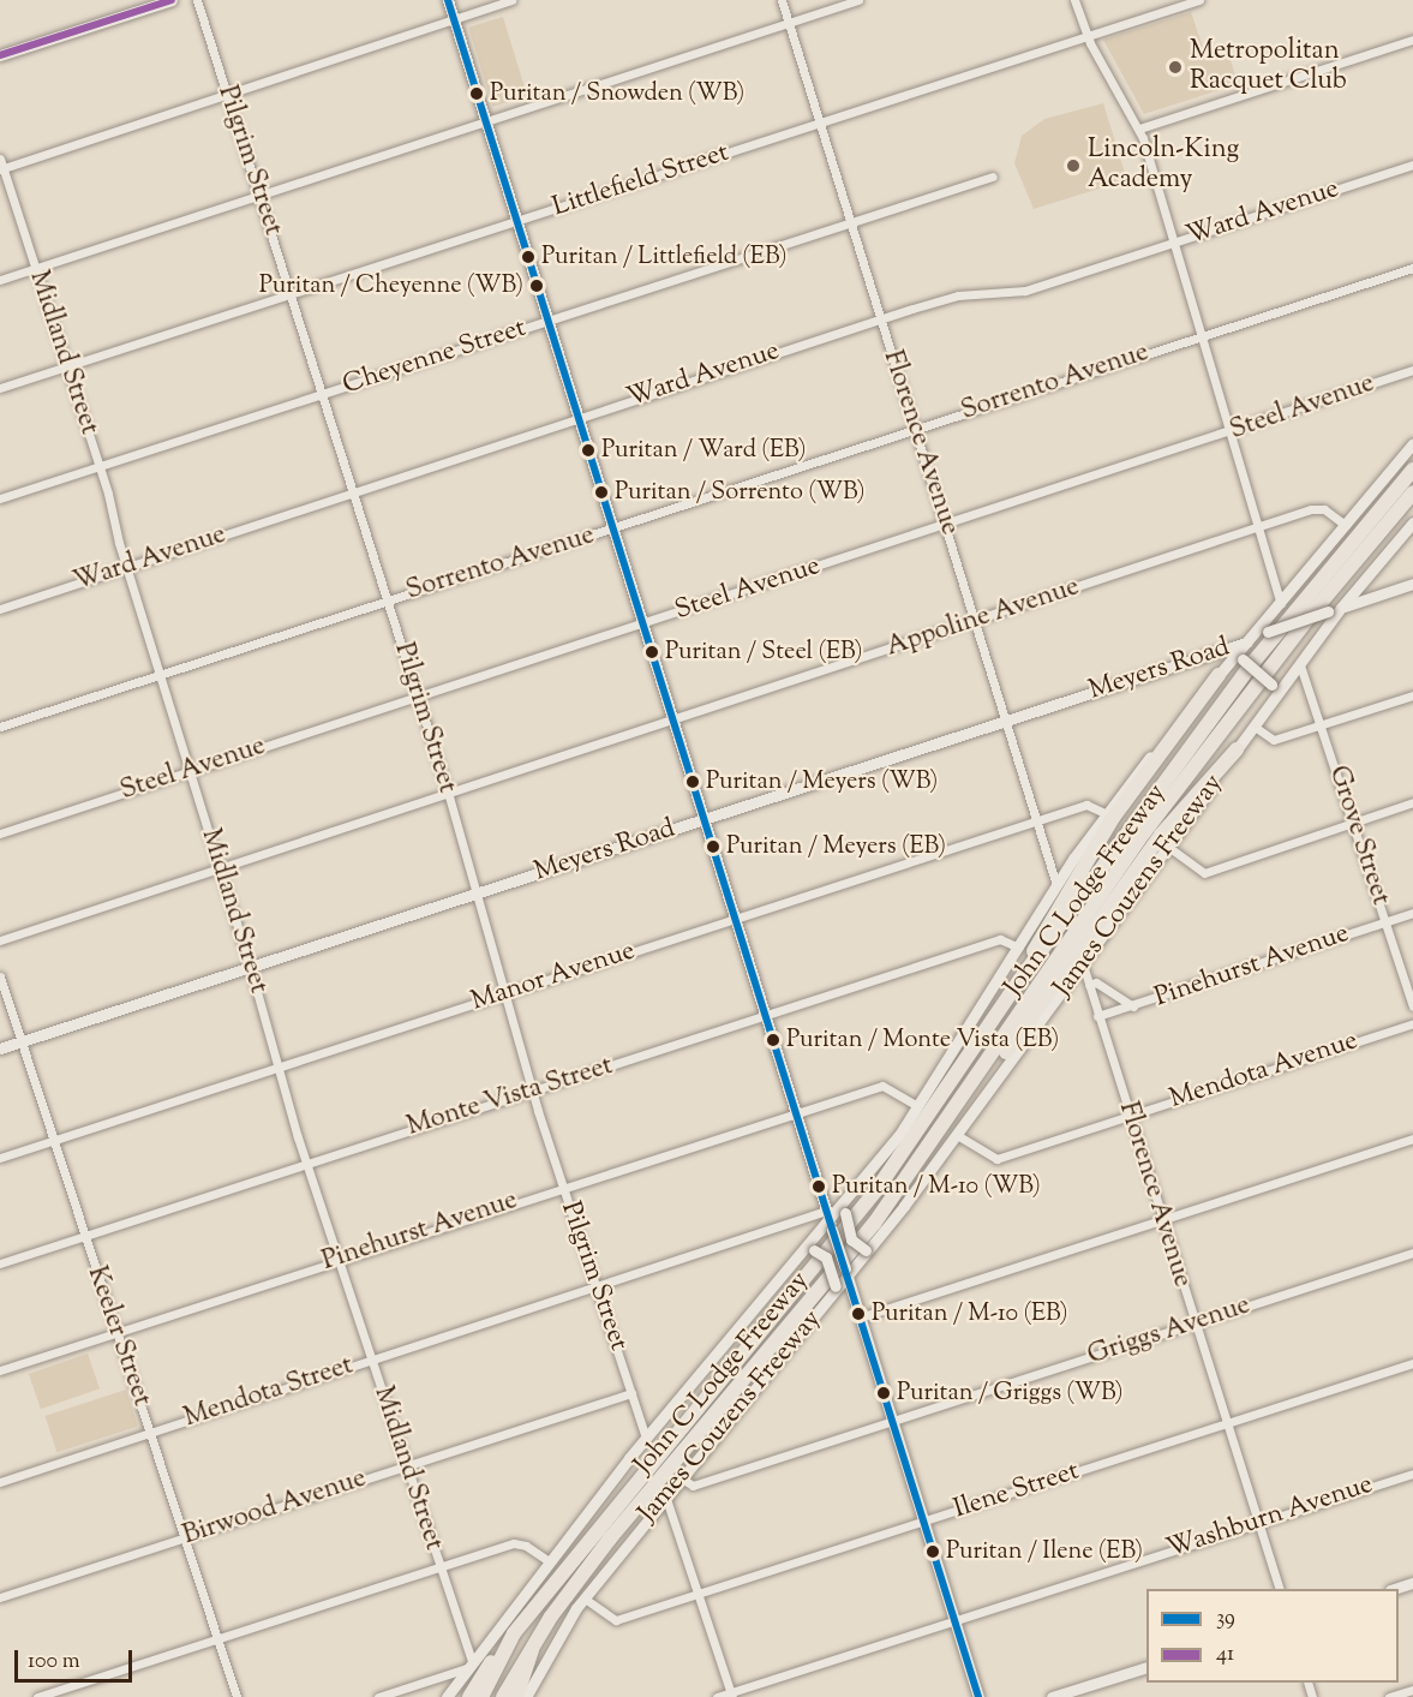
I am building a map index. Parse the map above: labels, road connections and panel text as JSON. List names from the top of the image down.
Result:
{
  "streets": {
    "highway": ["John C Lodge Freeway"],
    "street": [
      "Pilgrim Street",
      "Littlefield Street",
      "Ward Avenue",
      "Midland Street",
      "Cheyenne Street",
      "Sorrento Avenue",
      "Steel Avenue",
      "Florence Avenue",
      "Appoline Avenue",
      "Meyers Road",
      "Grove Street",
      "James Couzens Freeway",
      "Pinehurst Avenue",
      "Manor Avenue",
      "Mendota Avenue",
      "Monte Vista Street",
      "Griggs Avenue",
      "Keeler Street",
      "Mendota Street",
      "Ilene Street",
      "Birwood Avenue",
      "Washburn Avenue"
    ]
  },
  "crossings": [
    ["Pilgrim Street", "Littlefield Street"],
    ["Pilgrim Street", "Ward Avenue"],
    ["Pilgrim Street", "Cheyenne Street"],
    ["Pilgrim Street", "Sorrento Avenue"],
    ["Pilgrim Street", "Steel Avenue"],
    ["Pilgrim Street", "Appoline Avenue"],
    ["Pilgrim Street", "Meyers Road"],
    ["Pilgrim Street", "James Couzens Freeway"],
    ["Pilgrim Street", "Pinehurst Avenue"],
    ["Pilgrim Street", "Manor Avenue"],
    ["Pilgrim Street", "Monte Vista Street"],
    ["Pilgrim Street", "Mendota Street"],
    ["Pilgrim Street", "Birwood Avenue"],
    ["Littlefield Street", "Midland Street"],
    ["Littlefield Street", "Florence Avenue"],
    ["Ward Avenue", "Midland Street"],
    ["Ward Avenue", "Florence Avenue"],
    ["Midland Street", "Cheyenne Street"],
    ["Midland Street", "Sorrento Avenue"],
    ["Midland Street", "Steel Avenue"],
    ["Midland Street", "Appoline Avenue"],
    ["Midland Street", "Meyers Road"],
    ["Midland Street", "James Couzens Freeway"],
    ["Midland Street", "Pinehurst Avenue"],
    ["Midland Street", "Manor Avenue"],
    ["Midland Street", "Monte Vista Street"],
    ["Midland Street", "Mendota Street"],
    ["Midland Street", "Birwood Avenue"],
    ["Cheyenne Street", "Florence Avenue"],
    ["Sorrento Avenue", "Florence Avenue"],
    ["Steel Avenue", "Florence Avenue"],
    ["Florence Avenue", "Appoline Avenue"],
    ["Florence Avenue", "Meyers Road"],
    ["Florence Avenue", "James Couzens Freeway"],
    ["Florence Avenue", "Pinehurst Avenue"],
    ["Florence Avenue", "Manor Avenue"],
    ["Florence Avenue", "Mendota Avenue"],
    ["Florence Avenue", "Griggs Avenue"],
    ["Florence Avenue", "Ilene Street"],
    ["Florence Avenue", "Washburn Avenue"],
    ["Meyers Road", "James Couzens Freeway"],
    ["Meyers Road", "Keeler Street"],
    ["Grove Street", "James Couzens Freeway"],
    ["Grove Street", "Pinehurst Avenue"],
    ["James Couzens Freeway", "Pinehurst Avenue"],
    ["James Couzens Freeway", "Manor Avenue"],
    ["James Couzens Freeway", "Mendota Avenue"],
    ["James Couzens Freeway", "Monte Vista Street"],
    ["James Couzens Freeway", "Griggs Avenue"],
    ["James Couzens Freeway", "Mendota Street"],
    ["James Couzens Freeway", "Ilene Street"],
    ["Pinehurst Avenue", "Keeler Street"],
    ["Manor Avenue", "Keeler Street"],
    ["Monte Vista Street", "Keeler Street"],
    ["Keeler Street", "Mendota Street"],
    ["Keeler Street", "Birwood Avenue"]
  ],
  "places": [
    "Metropolitan Racquet Club",
    "Puritan / Snowden (WB)",
    "Lincoln-King Academy",
    "Puritan / Littlefield (EB)",
    "Puritan / Cheyenne (WB)",
    "Puritan / Ward (EB)",
    "Puritan / Sorrento (WB)",
    "Puritan / Steel (EB)",
    "Puritan / Meyers (WB)",
    "Puritan / Meyers (EB)",
    "Puritan / Monte Vista (EB)",
    "Puritan / M-10 (WB)",
    "Puritan / M-10 (EB)",
    "Puritan / Griggs (WB)",
    "Puritan / Ilene (EB)"
  ],
  "lines": ["transit line 39", "transit line 41"],
  "legend": ["39", "41"],
  "scale_bar": "100 m"
}
